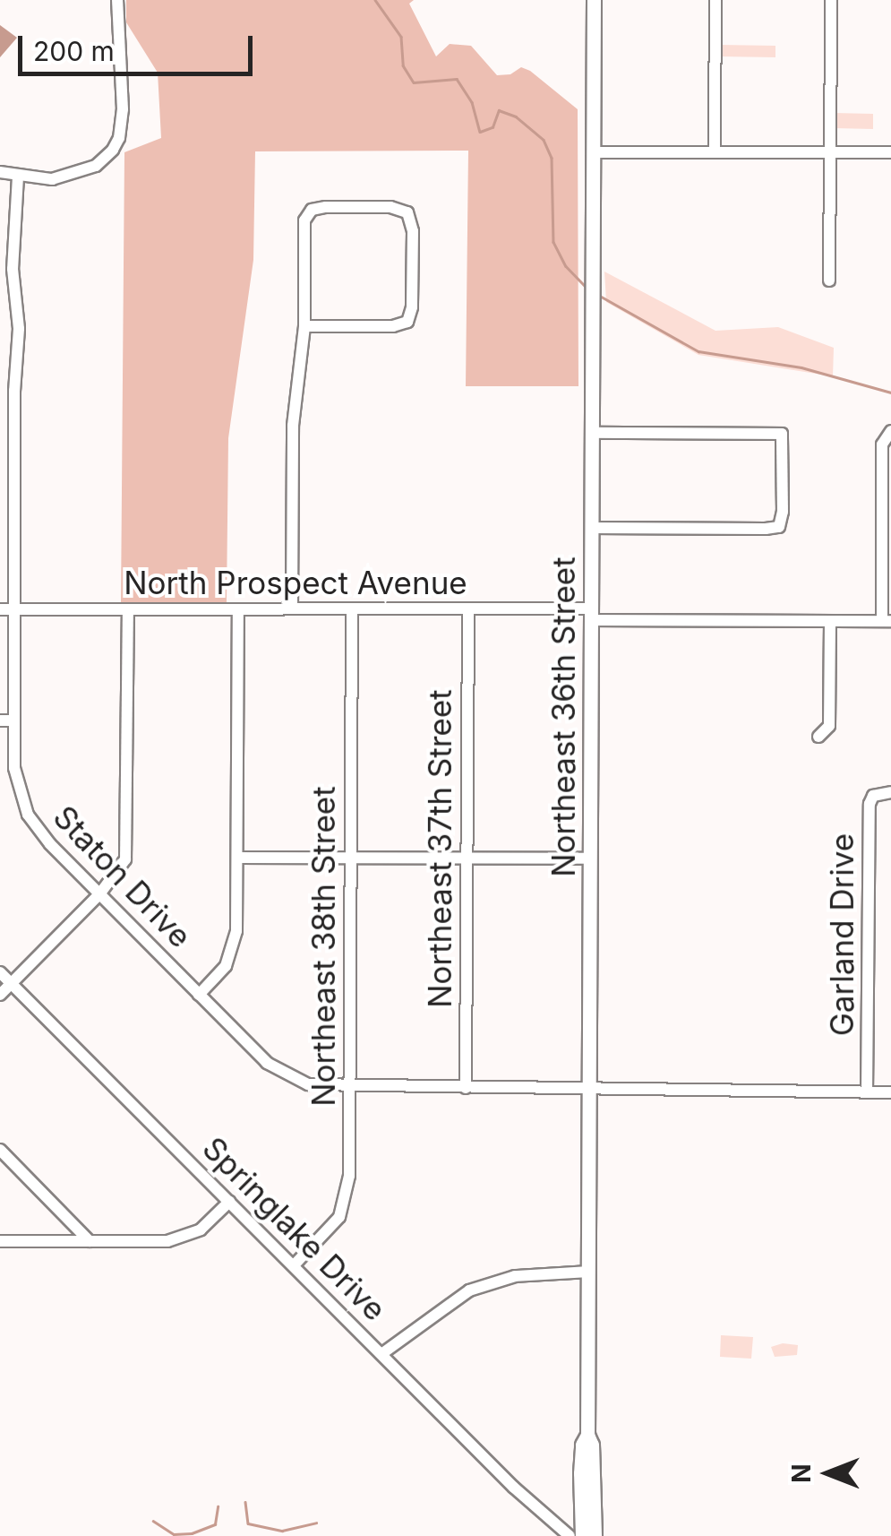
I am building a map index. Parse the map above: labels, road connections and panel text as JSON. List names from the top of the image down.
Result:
{
  "streets": {
    "main road": ["Northeast 36th Street"],
    "street": [
      "North Prospect Avenue",
      "Northeast 37th Street",
      "Staton Drive",
      "Garland Drive",
      "Northeast 38th Street",
      "Springlake Drive"
    ]
  },
  "crossings": [
    ["North Prospect Avenue", "Northeast 36th Street"],
    ["North Prospect Avenue", "Northeast 37th Street"],
    ["North Prospect Avenue", "Staton Drive"],
    ["North Prospect Avenue", "Northeast 38th Street"],
    ["Northeast 36th Street", "Staton Drive"],
    ["Northeast 37th Street", "Staton Drive"],
    ["Staton Drive", "Garland Drive"],
    ["Staton Drive", "Northeast 38th Street"],
    ["Northeast 38th Street", "Springlake Drive"]
  ],
  "scale_bar": "200 m",
  "north": "left"
}
